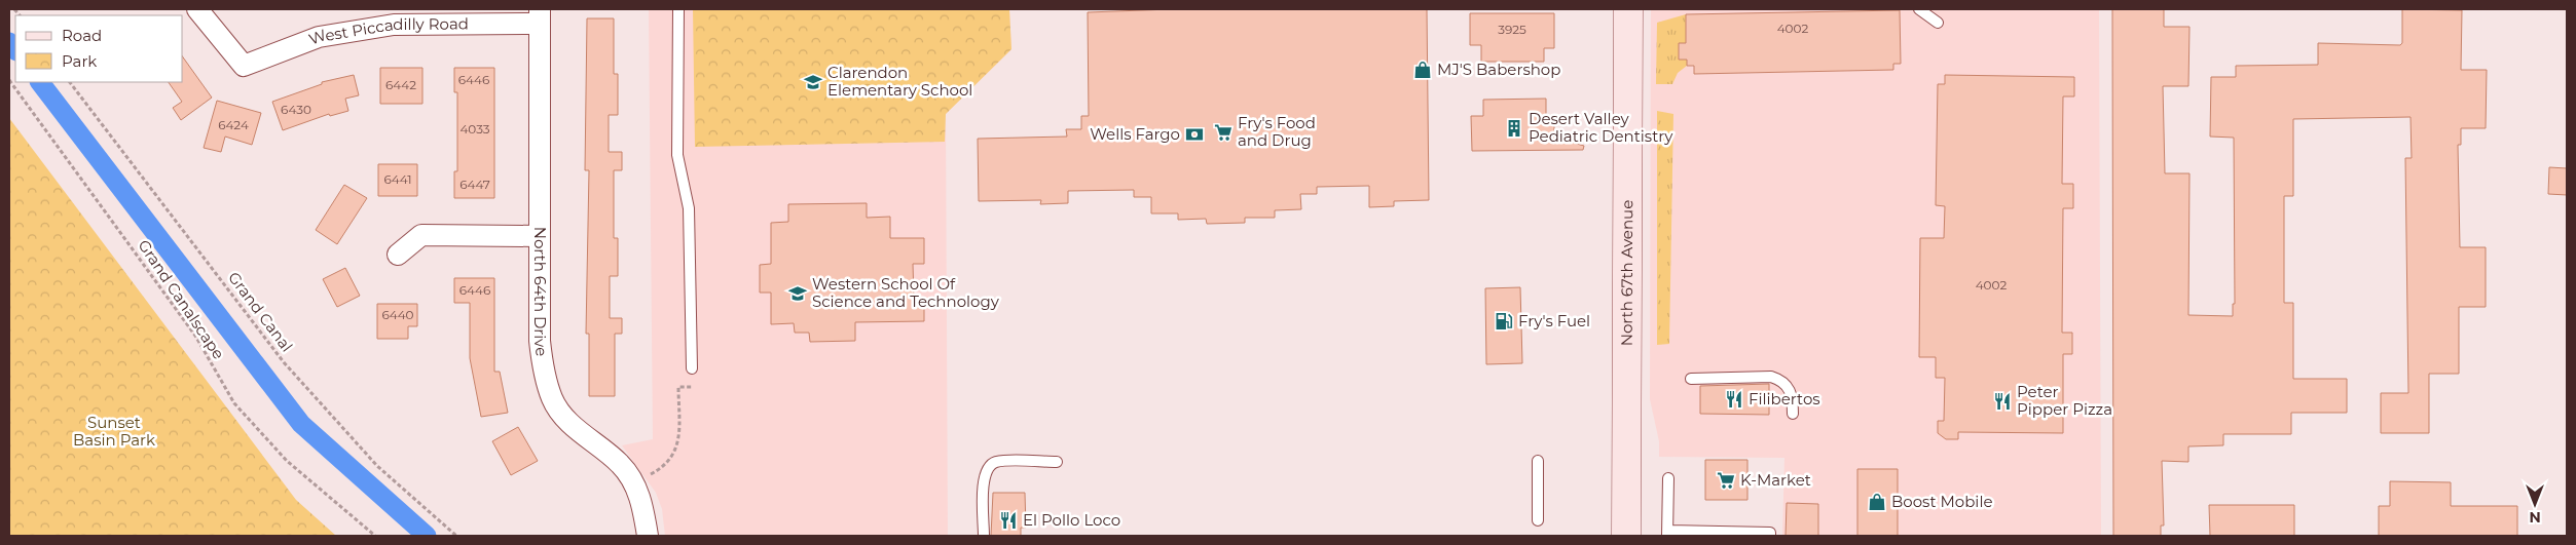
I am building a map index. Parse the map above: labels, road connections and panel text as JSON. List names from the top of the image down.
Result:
{
  "streets": {
    "main road": ["North 67th Avenue"],
    "street": ["West Piccadilly Road", "North 64th Drive"],
    "path": ["Grand Canalscape", "Grand Canal"]
  },
  "crossings": [
    ["West Piccadilly Road", "North 64th Drive"]
  ],
  "parks": ["Sunset Basin Park"],
  "places": {
    "shop": ["MJ'S Babershop", "Boost Mobile"],
    "school or university": ["Clarendon Elementary School", "Western School Of Science and Technology"],
    "building": ["Desert Valley Pediatric Dentistry"],
    "supermarket": ["Fry's Food and Drug", "K-Market"],
    "bank": ["Wells Fargo"],
    "fuel station": ["Fry's Fuel"],
    "restaurant": ["Filibertos", "Peter Pipper Pizza", "El Pollo Loco"]
  },
  "house_numbers": [
    "4002",
    "3925",
    "6446",
    "6442",
    "6430",
    "6424",
    "4033",
    "6441",
    "6447",
    "4002",
    "6446",
    "6440"
  ],
  "legend": ["Road", "Park"],
  "north": "bottom"
}
